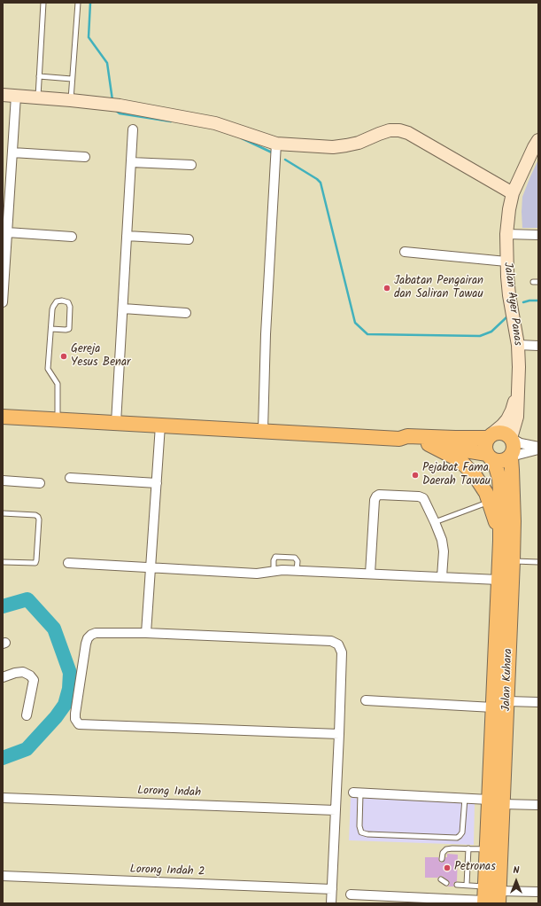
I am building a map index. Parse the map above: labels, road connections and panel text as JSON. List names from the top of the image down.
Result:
{
  "streets": {
    "main road": ["Jalan Kuhara"],
    "street": ["Jalan Ayer Panas", "Lorong Indah", "Lorong Indah 2"]
  },
  "crossings": [
    ["Jalan Ayer Panas", "Jalan Kuhara"]
  ],
  "places": [
    "Jabatan Pengairan dan Saliran Tawau",
    "Gereja Yesus Benar",
    "Pejabat Fama Daerah Tawau",
    "Petronas"
  ],
  "north": "top"
}
